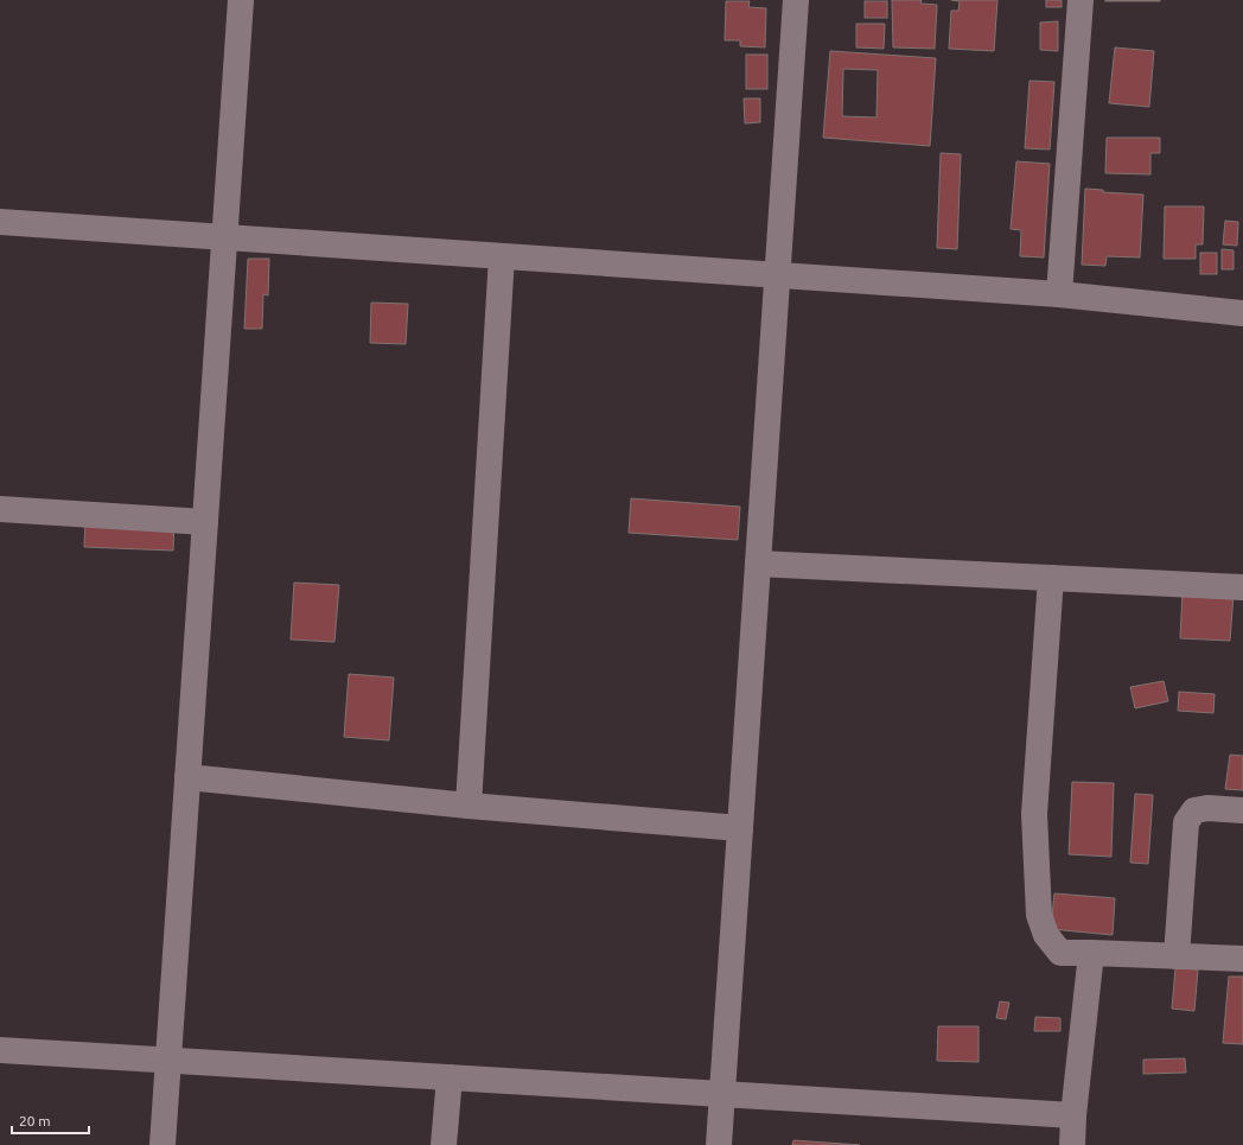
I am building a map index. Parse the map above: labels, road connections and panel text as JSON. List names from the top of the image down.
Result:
{
  "scale_bar": "20 m"
}
